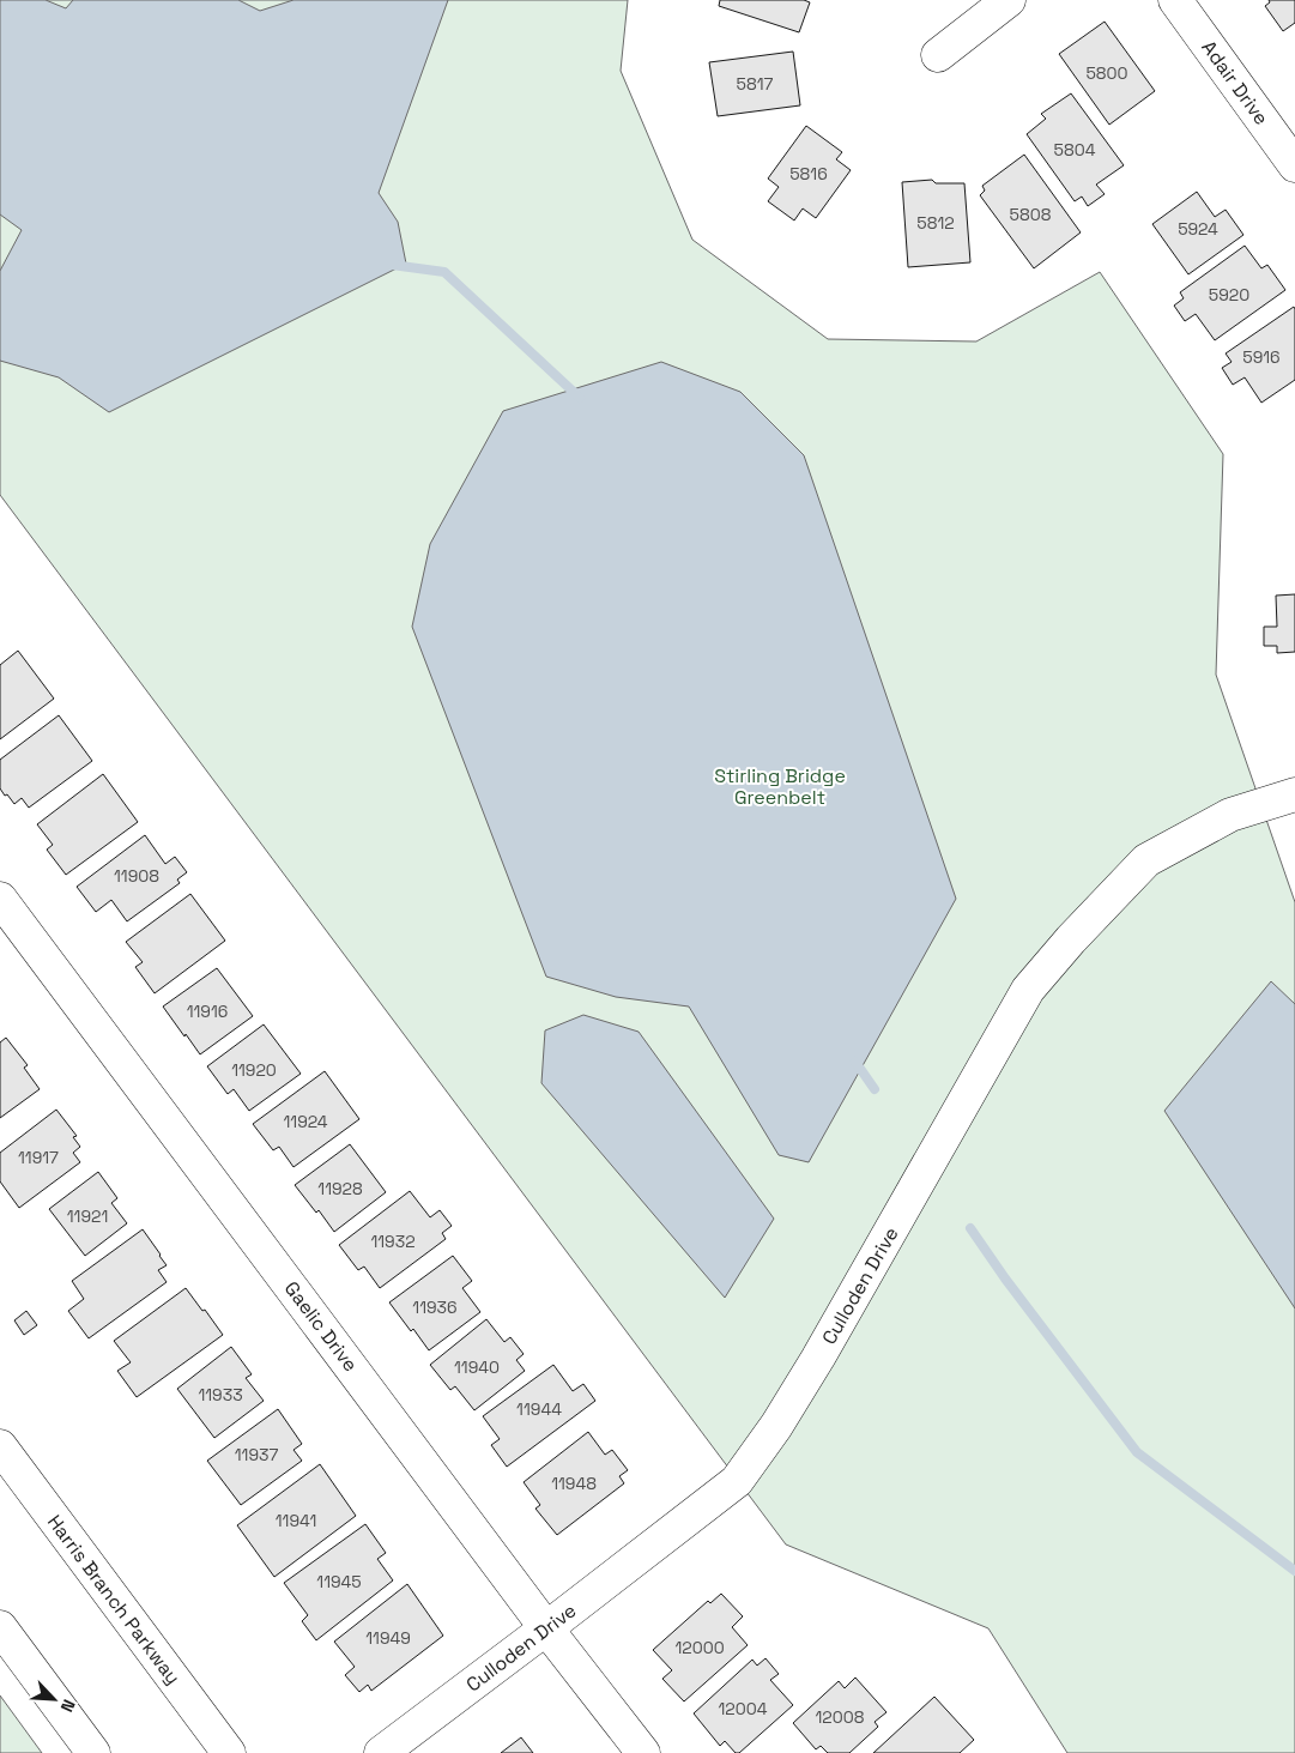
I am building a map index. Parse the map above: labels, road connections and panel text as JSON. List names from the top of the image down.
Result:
{
  "streets": {
    "street": [
      "Adair Drive",
      "Culloden Drive",
      "Gaelic Drive",
      "Harris Branch Parkway"
    ]
  },
  "crossings": [
    ["Culloden Drive", "Gaelic Drive"]
  ],
  "parks": ["Stirling Bridge Greenbelt"],
  "house_numbers": [
    "5800",
    "5817",
    "5804",
    "5816",
    "5808",
    "5812",
    "5924",
    "5920",
    "5916",
    "11908",
    "11916",
    "11920",
    "11924",
    "11917",
    "11928",
    "11921",
    "11932",
    "11936",
    "11940",
    "11933",
    "11944",
    "11937",
    "11948",
    "11941",
    "11945",
    "11949",
    "12000",
    "12004",
    "12008"
  ],
  "north": "bottom right"
}
